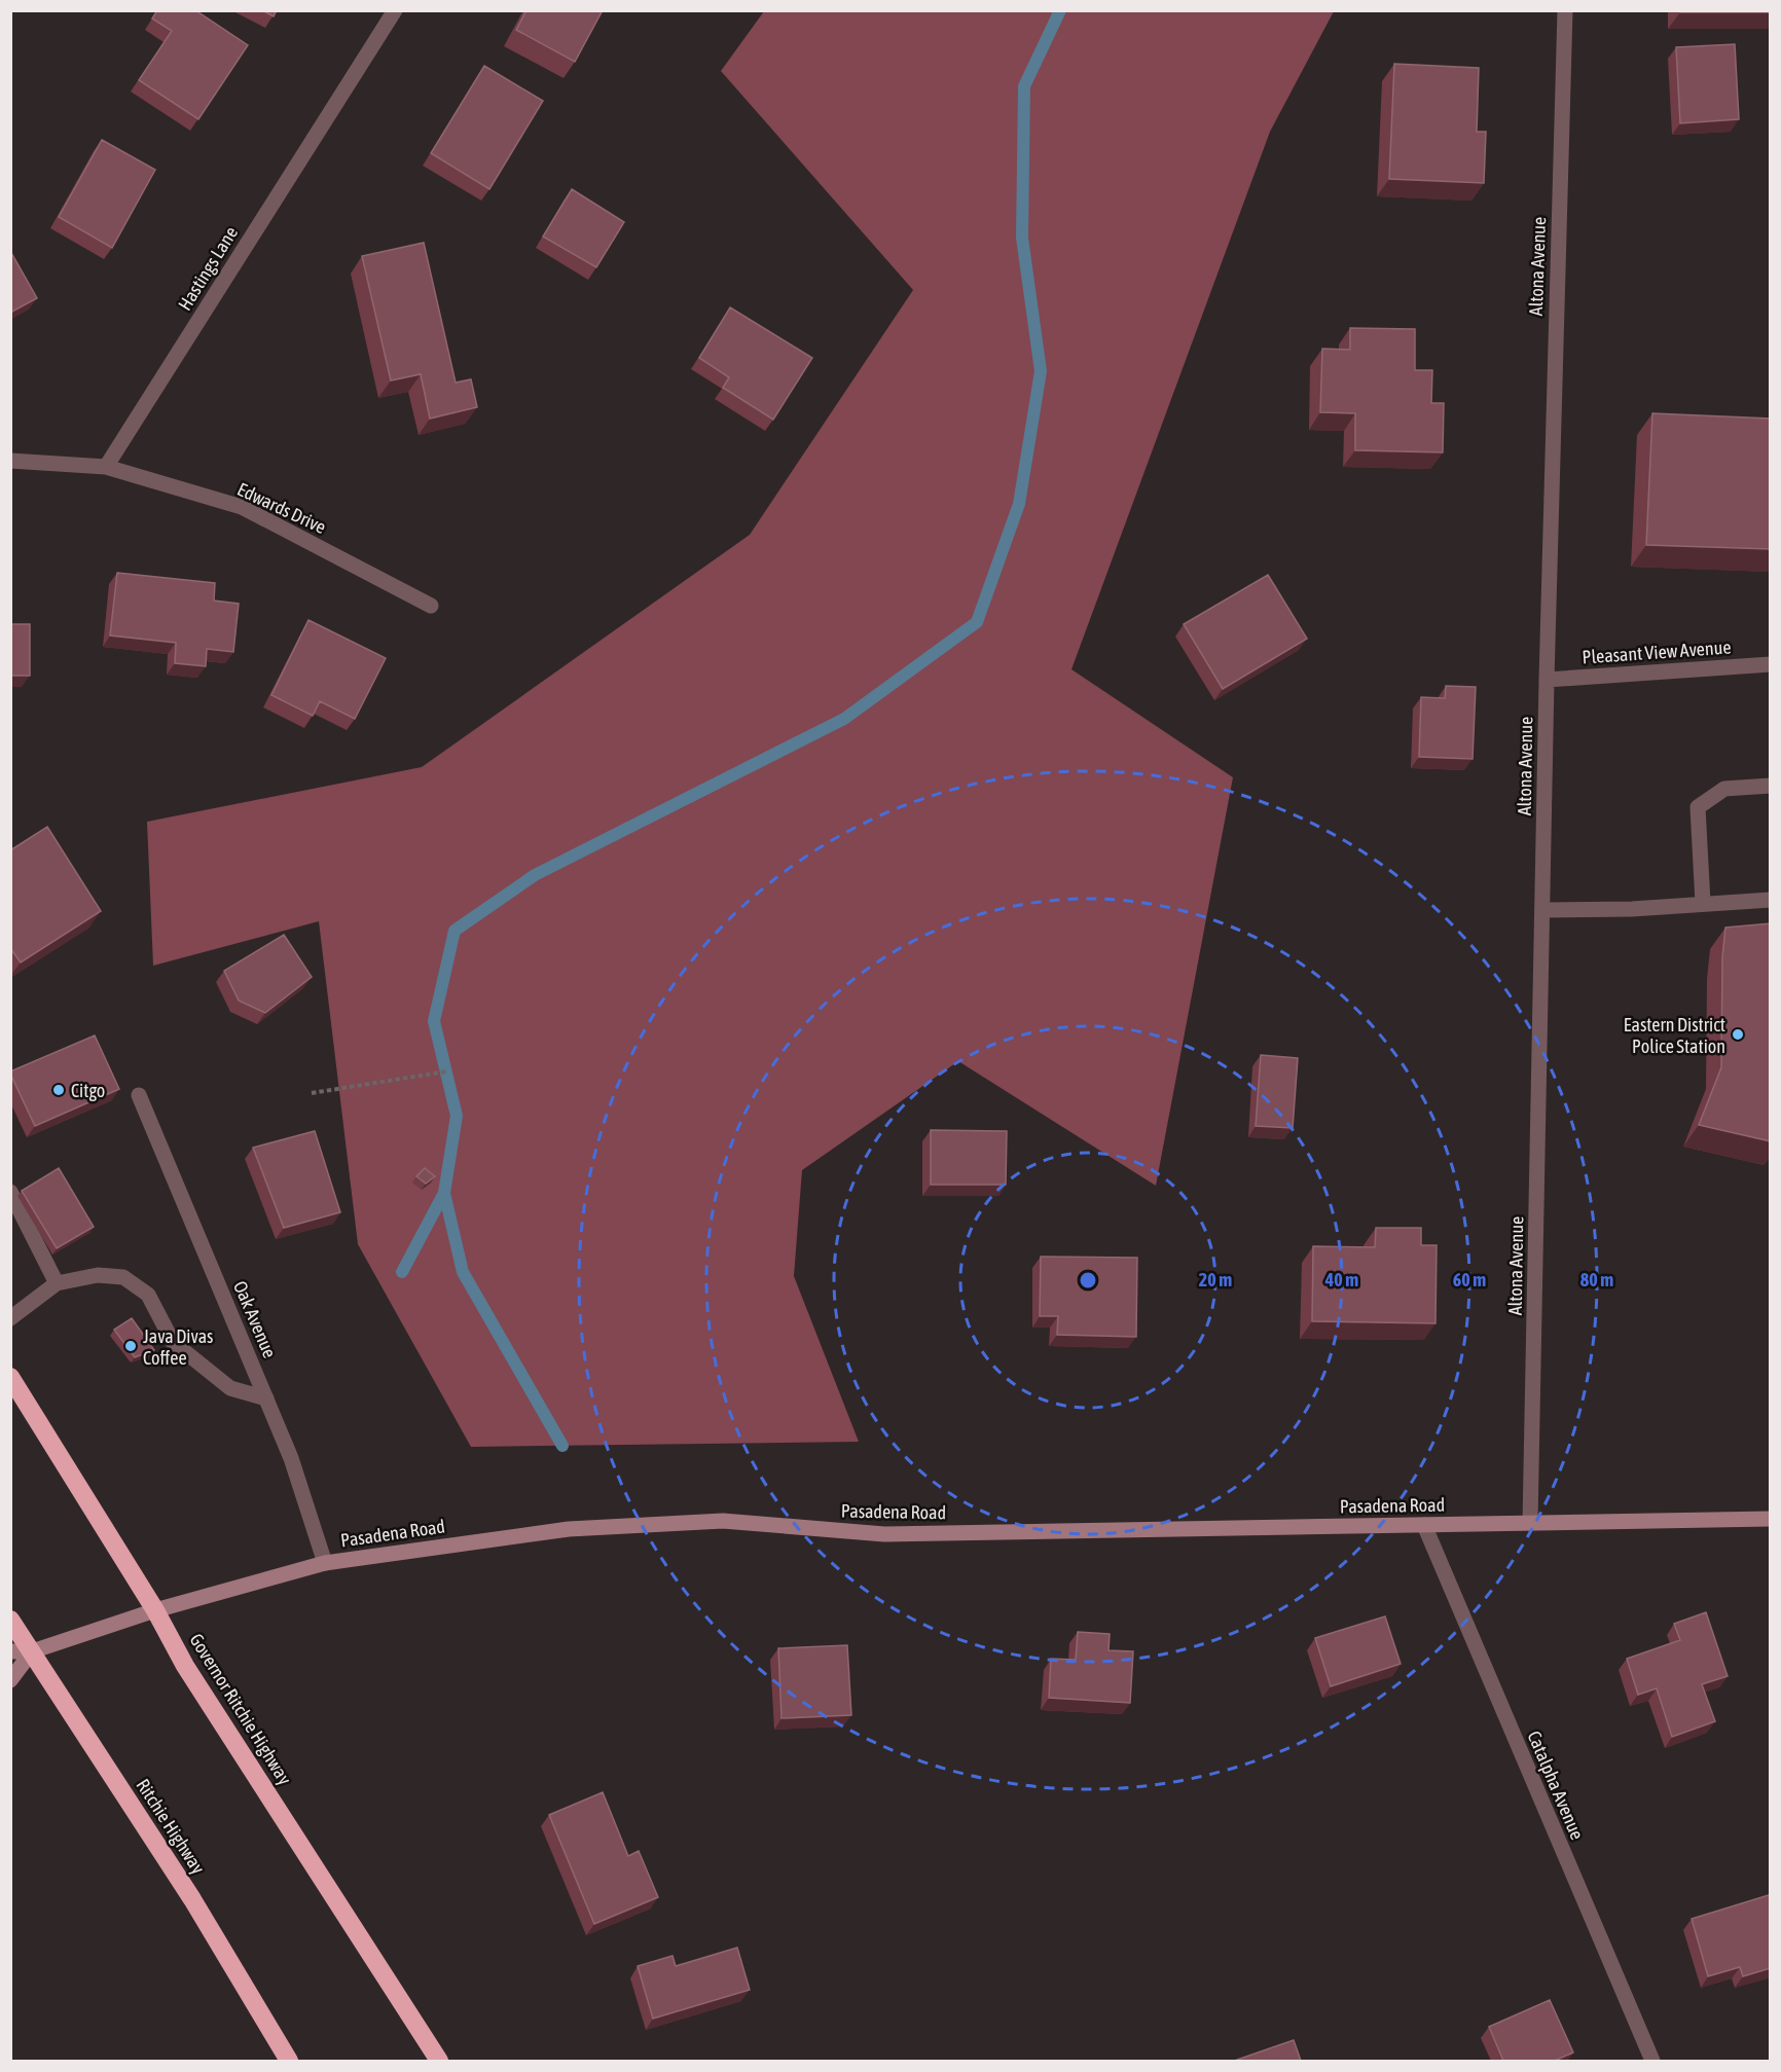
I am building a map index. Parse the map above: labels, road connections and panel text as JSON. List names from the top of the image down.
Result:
{
  "streets": {
    "highway": ["Governor Ritchie Highway", "Ritchie Highway"],
    "main road": ["Pasadena Road"],
    "street": [
      "Altona Avenue",
      "Hastings Lane",
      "Edwards Drive",
      "Pleasant View Avenue",
      "Oak Avenue",
      "Catalpha Avenue"
    ]
  },
  "crossings": [
    ["Altona Avenue", "Pleasant View Avenue"],
    ["Altona Avenue", "Pasadena Road"],
    ["Hastings Lane", "Edwards Drive"],
    ["Oak Avenue", "Pasadena Road"],
    ["Pasadena Road", "Governor Ritchie Highway"],
    ["Pasadena Road", "Catalpha Avenue"],
    ["Pasadena Road", "Ritchie Highway"]
  ],
  "places": ["Eastern District Police Station", "Citgo", "Java Divas Coffee"],
  "rings": [
    "20 m",
    "40 m",
    "60 m",
    "80 m"
  ]
}
